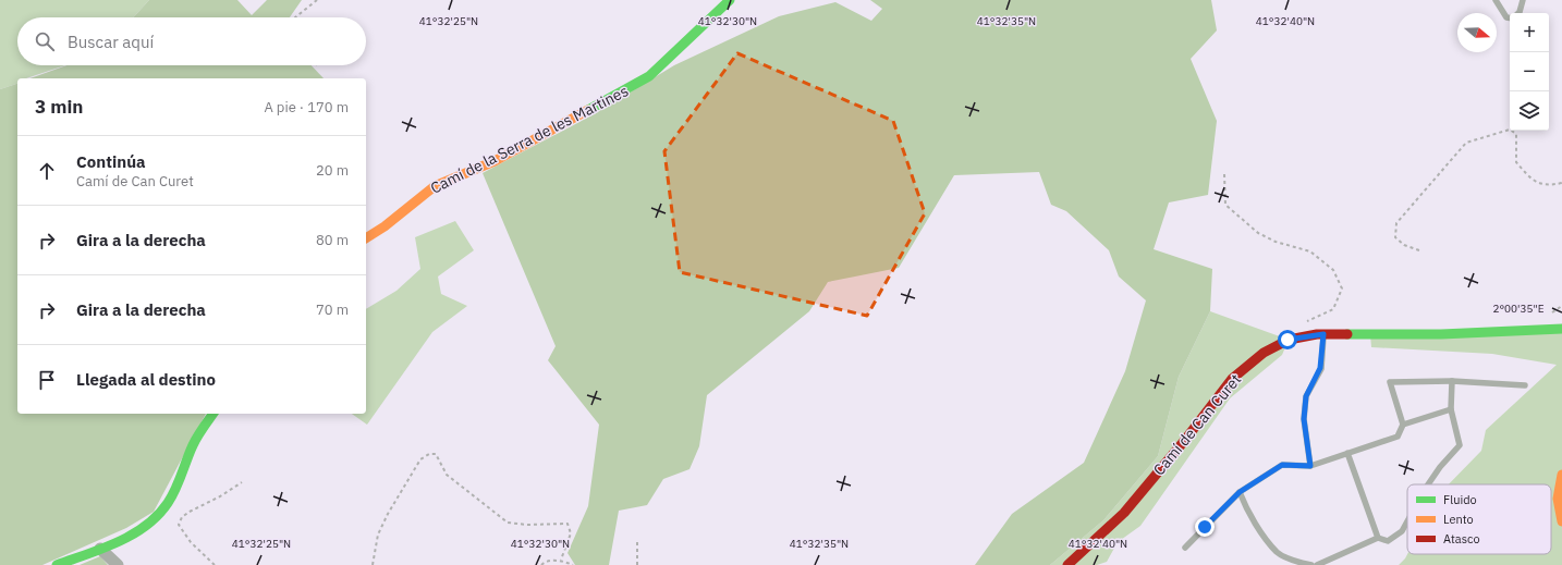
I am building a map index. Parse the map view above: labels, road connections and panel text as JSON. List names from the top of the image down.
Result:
{
  "streets": {
    "street": ["Camí de la Serra de les Martines", "Camí de Can Curet"]
  },
  "legend": ["Fluido", "Lento", "Atasco"],
  "north": "right",
  "page": {
    "map_buttons": ["+", "−"],
    "search": "Buscar aquí",
    "heading": ["3 min", "A pie · 170 m"],
    "list": [
      ["Continúa", "Camí de Can Curet", "20 m"],
      ["Gira a la derecha", "80 m"],
      ["Gira a la derecha", "70 m"],
      "Llegada al destino"
    ]
  },
  "coordinates": [
    "41°32'25\"N",
    "41°32'30\"N",
    "41°32'35\"N",
    "41°32'40\"N",
    "2°00'35\"E"
  ]
}
